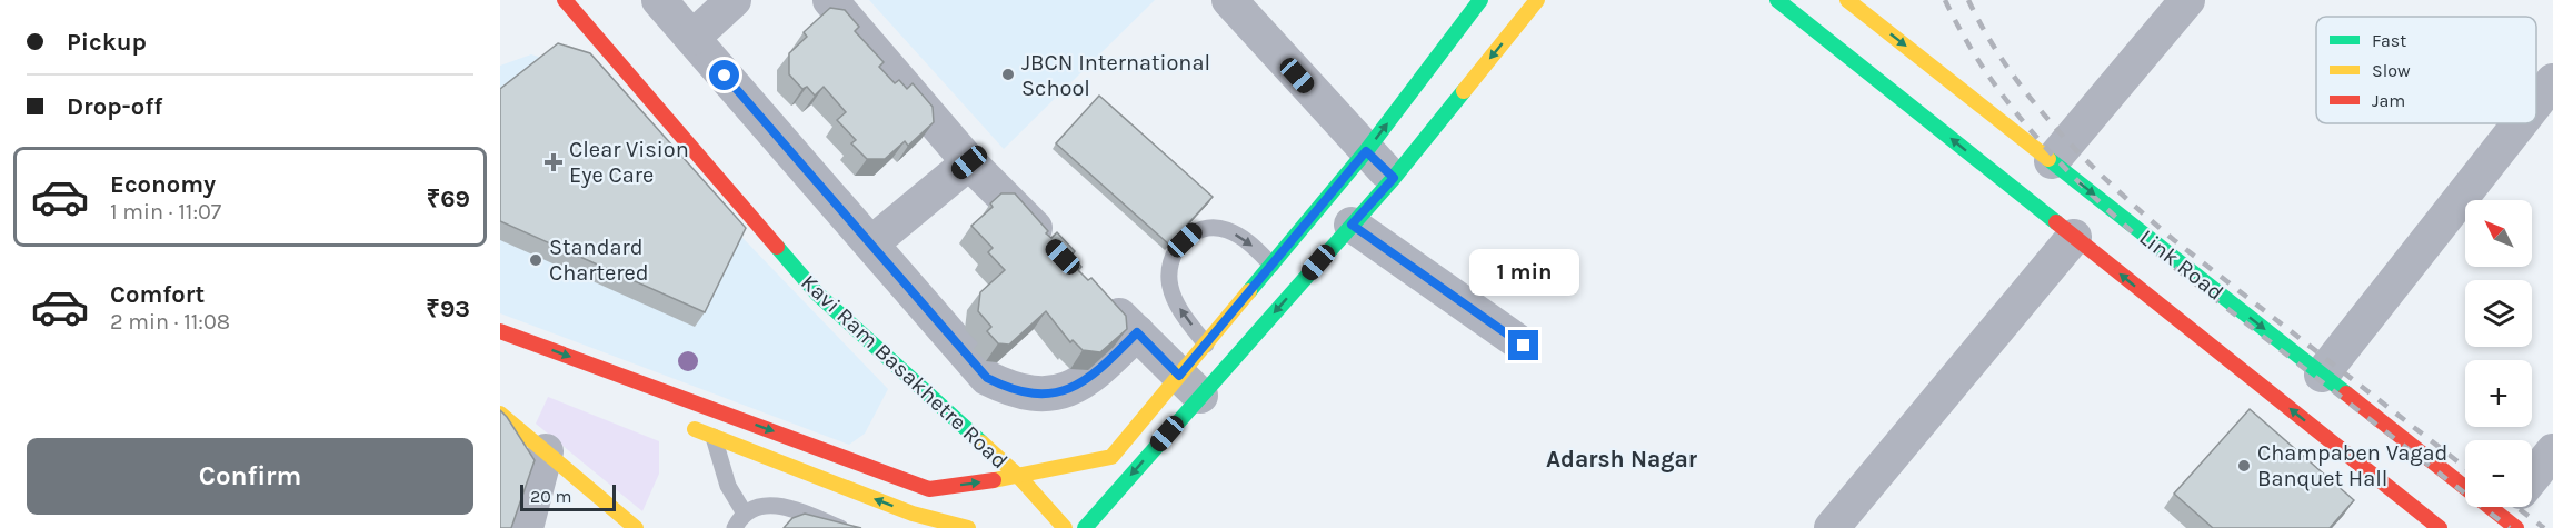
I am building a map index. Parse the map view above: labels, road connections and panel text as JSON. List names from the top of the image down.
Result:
{
  "streets": {
    "main road": ["Link Road", "Kavi Ram Basakhetre Road"]
  },
  "districts": ["Adarsh Nagar"],
  "places": {
    "other": ["JBCN International School", "Standard Chartered", "Champaben Vagad Banquet Hall"],
    "health": ["Clear Vision Eye Care"]
  },
  "legend": ["Fast", "Slow", "Jam"],
  "scale_bar": "20 m",
  "north": "top left",
  "page": {
    "banner": ["Pickup", "Drop-off"],
    "list": [
      {
        "name": "Economy",
        "note": "1 min · 11:07",
        "value": "₹69"
      },
      {
        "name": "Comfort",
        "note": "2 min · 11:08",
        "value": "₹93"
      }
    ],
    "map_buttons": ["+", "−"],
    "bubble": "1 min",
    "buttons": "Confirm",
    "scale": "20 m"
  }
}
